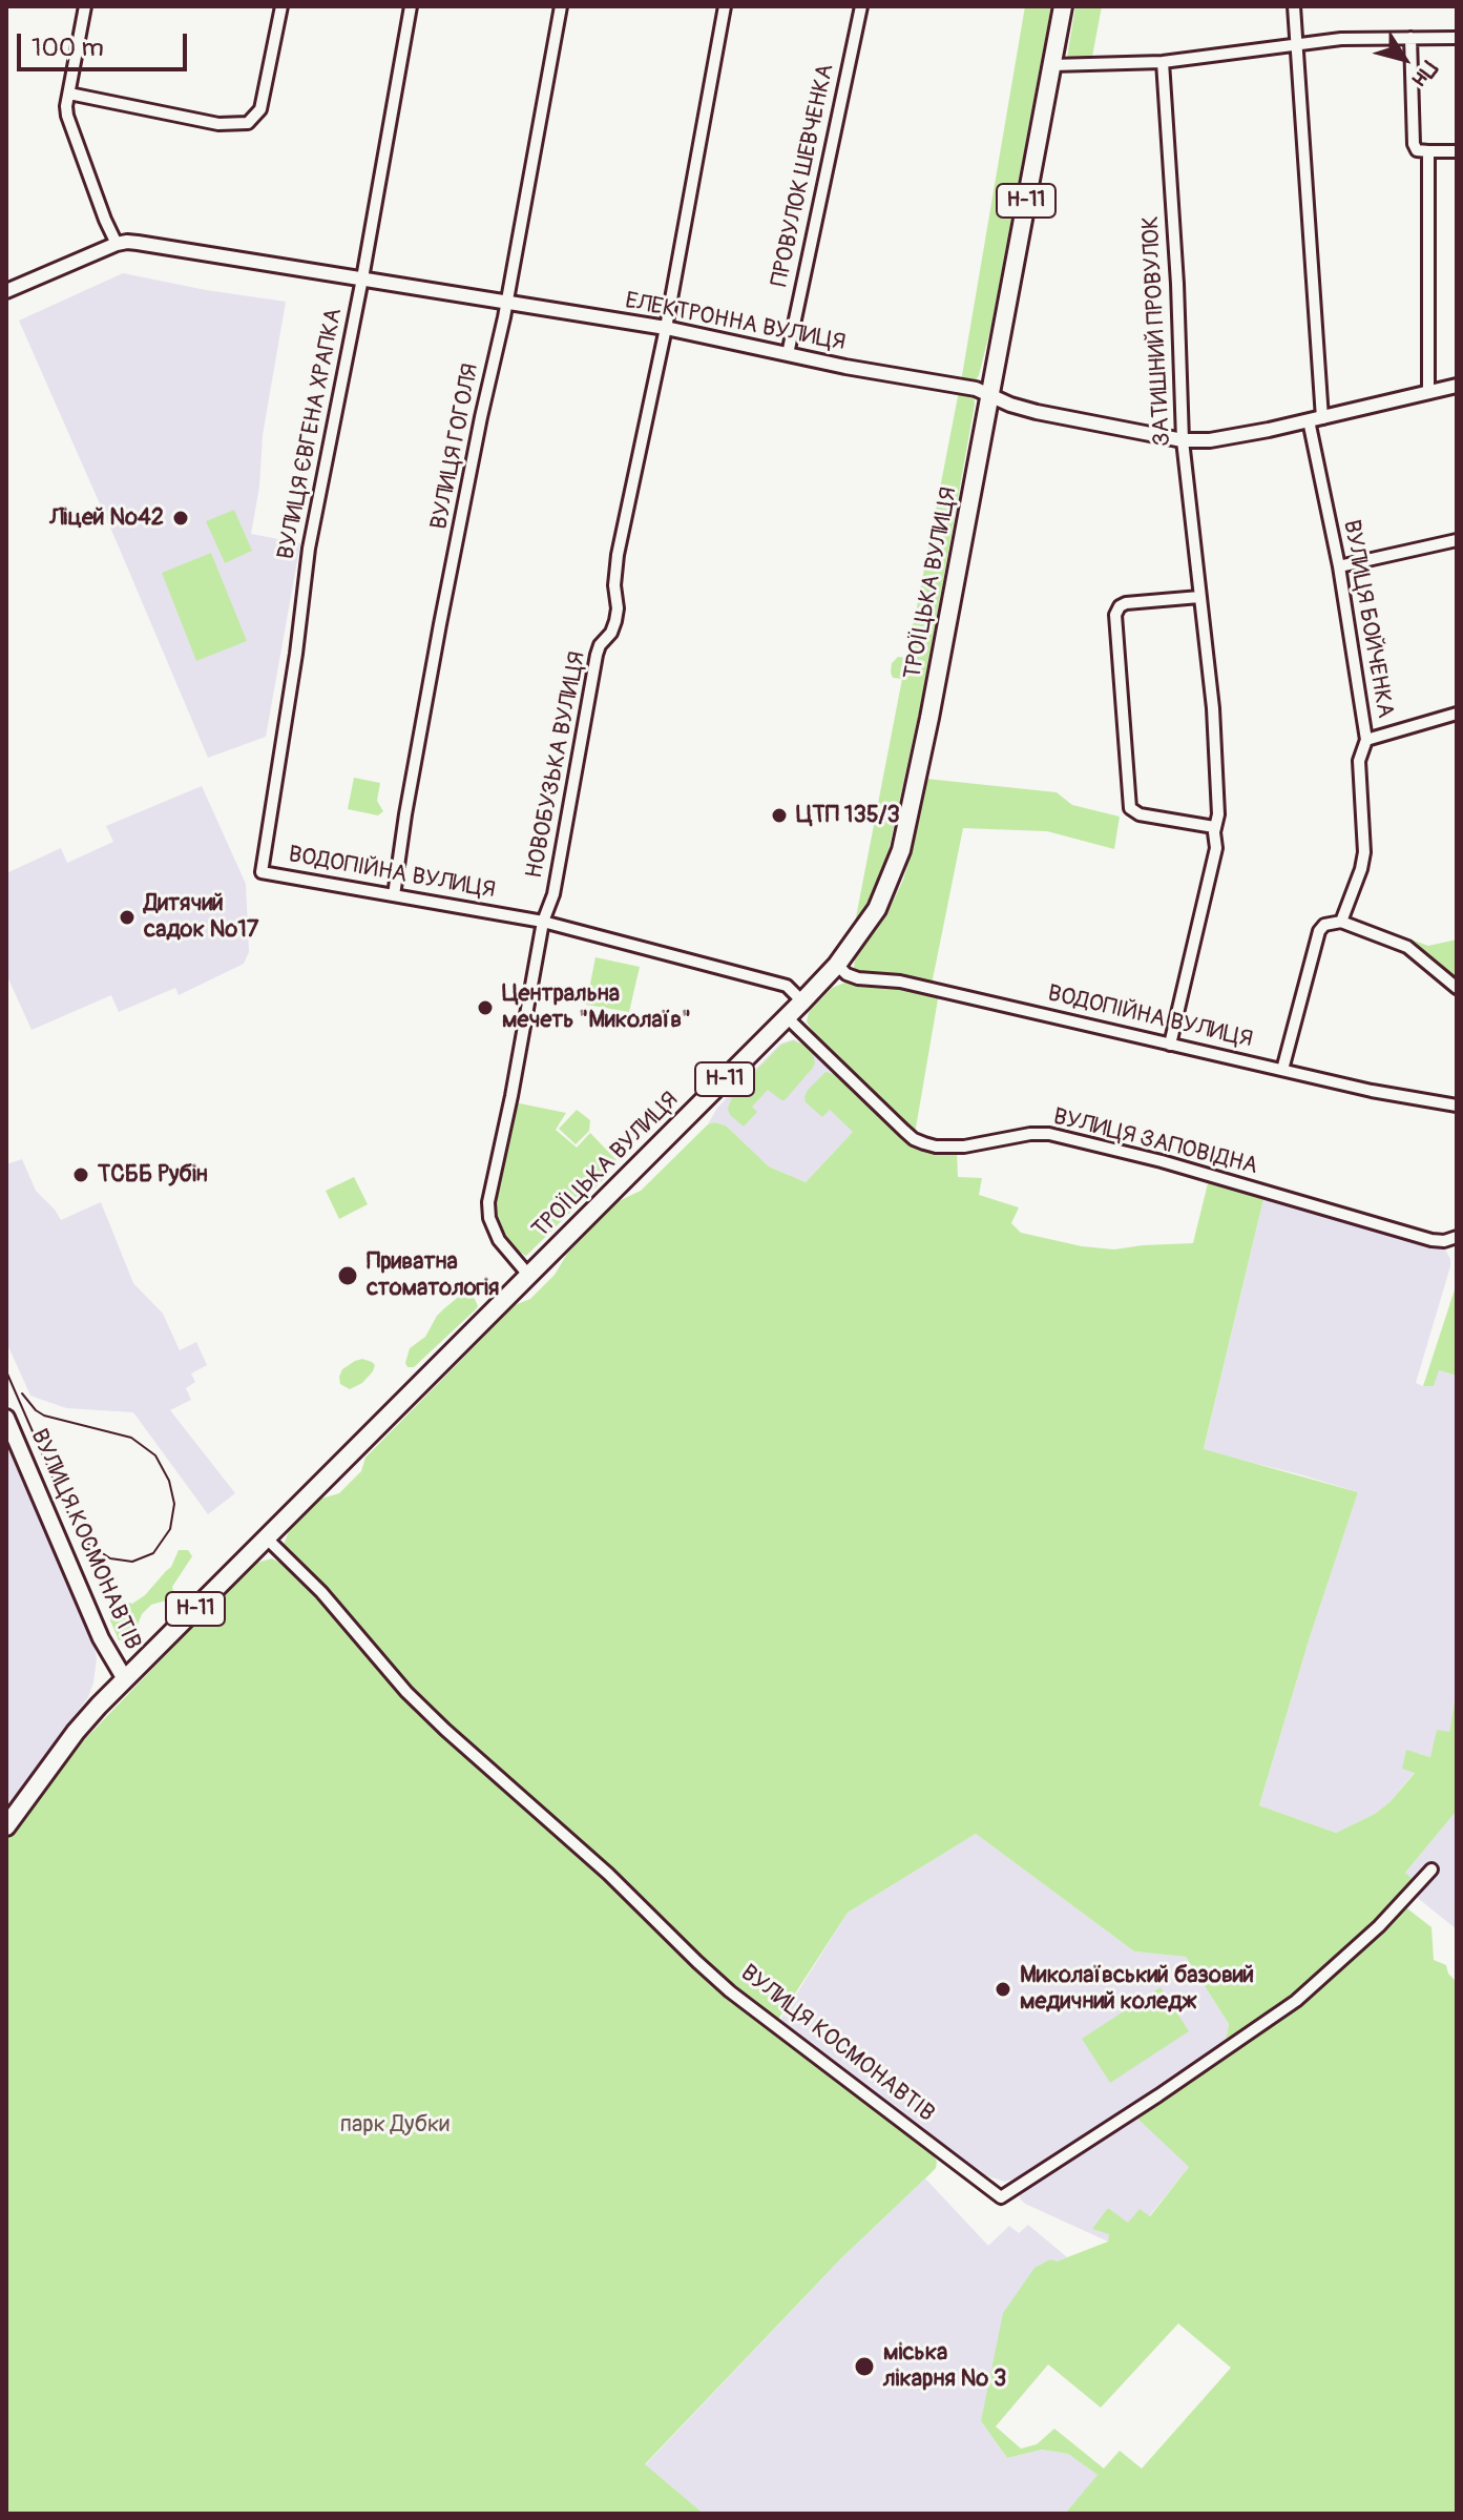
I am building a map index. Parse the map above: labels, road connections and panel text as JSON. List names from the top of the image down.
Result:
{
  "streets": {
    "main road": ["Н-11", "ТРОЇЦЬКА ВУЛИЦЯ", "ВУЛИЦЯ КОСМОНАВТІВ"],
    "street": [
      "ПРОВУЛОК ШЕВЧЕНКА",
      "ЕЛЕКТРОННА ВУЛИЦЯ",
      "ЗАТИШНИЙ ПРОВУЛОК",
      "ВУЛИЦЯ ЄВГЕНА ХРАПКА",
      "ВУЛИЦЯ ГОГОЛЯ",
      "ВУЛИЦЯ БОЙЧЕНКА",
      "НОВОБУЗЬКА ВУЛИЦЯ",
      "ВОДОПІЙНА ВУЛИЦЯ",
      "ВУЛИЦЯ ЗАПОВІДНА"
    ]
  },
  "crossings": [
    ["ПРОВУЛОК ШЕВЧЕНКА", "ЕЛЕКТРОННА ВУЛИЦЯ"],
    ["ЕЛЕКТРОННА ВУЛИЦЯ", "ЗАТИШНИЙ ПРОВУЛОК"],
    ["ЕЛЕКТРОННА ВУЛИЦЯ", "ВУЛИЦЯ ЄВГЕНА ХРАПКА"],
    ["ЕЛЕКТРОННА ВУЛИЦЯ", "ВУЛИЦЯ ГОГОЛЯ"],
    ["ЕЛЕКТРОННА ВУЛИЦЯ", "ТРОЇЦЬКА ВУЛИЦЯ"],
    ["ЕЛЕКТРОННА ВУЛИЦЯ", "ВУЛИЦЯ БОЙЧЕНКА"],
    ["ЕЛЕКТРОННА ВУЛИЦЯ", "НОВОБУЗЬКА ВУЛИЦЯ"],
    ["ЗАТИШНИЙ ПРОВУЛОК", "ВОДОПІЙНА ВУЛИЦЯ"],
    ["ВУЛИЦЯ ЄВГЕНА ХРАПКА", "ВОДОПІЙНА ВУЛИЦЯ"],
    ["ВУЛИЦЯ ГОГОЛЯ", "ВОДОПІЙНА ВУЛИЦЯ"],
    ["ТРОЇЦЬКА ВУЛИЦЯ", "НОВОБУЗЬКА ВУЛИЦЯ"],
    ["ТРОЇЦЬКА ВУЛИЦЯ", "ВОДОПІЙНА ВУЛИЦЯ"],
    ["ТРОЇЦЬКА ВУЛИЦЯ", "ВУЛИЦЯ ЗАПОВІДНА"],
    ["ТРОЇЦЬКА ВУЛИЦЯ", "ВУЛИЦЯ КОСМОНАВТІВ"],
    ["НОВОБУЗЬКА ВУЛИЦЯ", "ВОДОПІЙНА ВУЛИЦЯ"]
  ],
  "parks": ["парк Дубки"],
  "places": [
    "Ліцей №42",
    "ЦТП 135/3",
    "Дитячий садок №17",
    "Центральна мечеть \"Миколаїв\"",
    "ТСББ Рубін",
    "Приватна стоматологія",
    "Миколаївський базовий медичний коледж",
    "міська лікарня № 3"
  ],
  "scale_bar": "100 m",
  "north": "bottom right"
}
